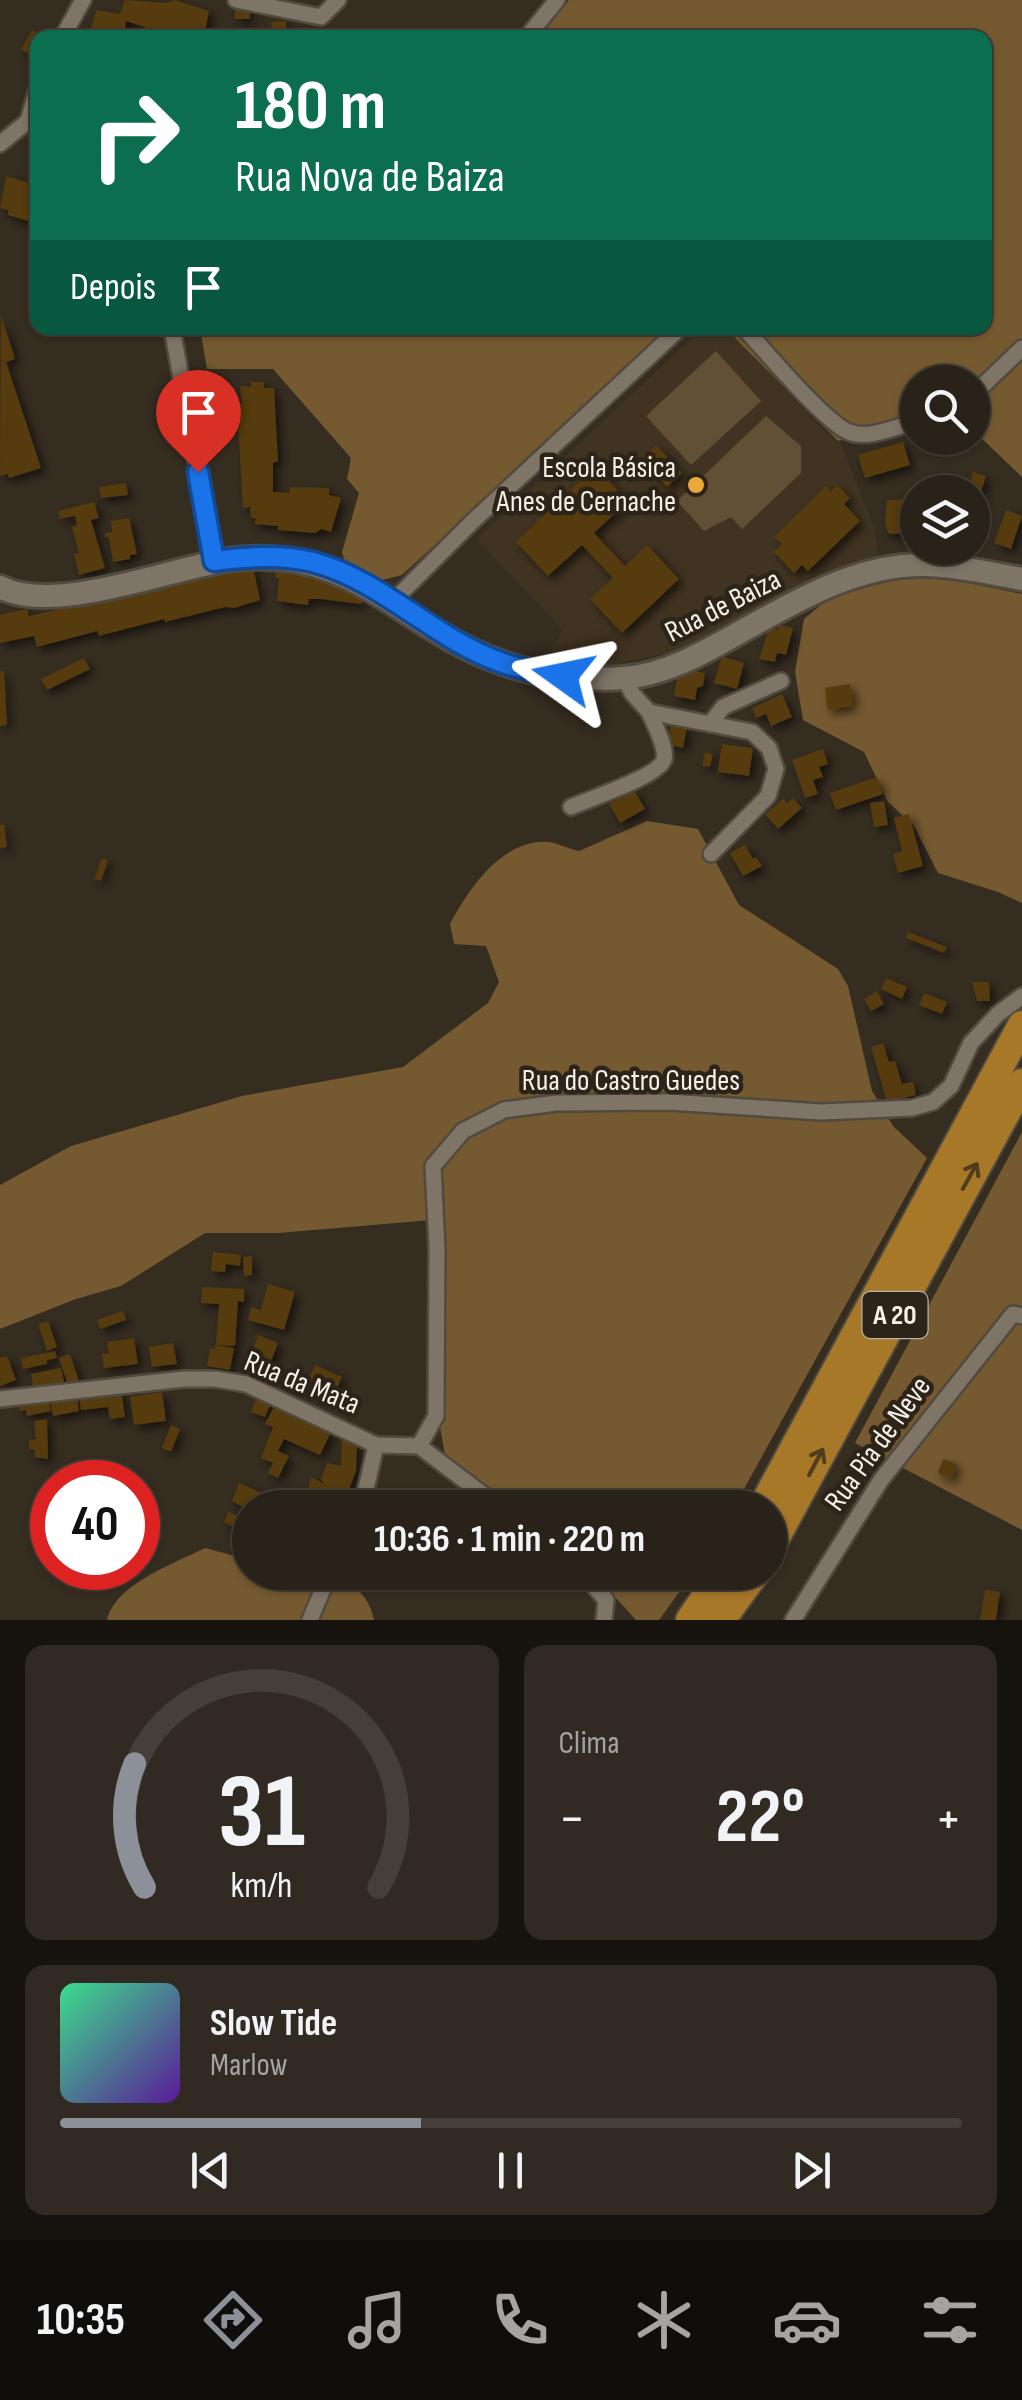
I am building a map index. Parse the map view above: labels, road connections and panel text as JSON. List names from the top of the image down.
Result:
{
  "streets": {
    "highway": ["A 20"],
    "street": [
      "Rua de Baiza",
      "Rua do Castro Guedes",
      "Rua da Mata",
      "Rua Pia de Neve"
    ]
  },
  "crossings": [
    ["Rua do Castro Guedes", "Rua da Mata"]
  ],
  "places": ["Escola Básica Anes de Cernache"],
  "page": {
    "turn": ["180 m", "Rua Nova de Baiza"],
    "then": "Depois",
    "limit": "40",
    "trip": "10:36 · 1 min · 220 m",
    "tile": "Clima",
    "heat": ["−", "22°", "+"],
    "song": ["Slow Tide", "Marlow"],
    "tabs": "10:35",
    "gauge": ["31", "km/h"]
  }
}
